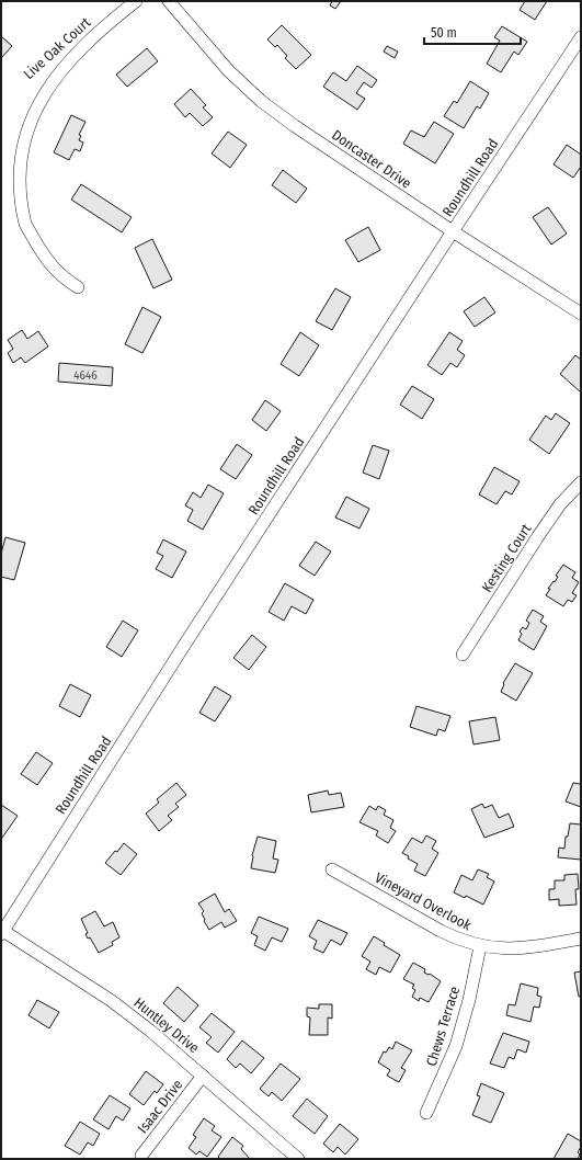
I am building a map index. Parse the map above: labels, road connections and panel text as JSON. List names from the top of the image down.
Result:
{
  "streets": {
    "street": [
      "Live Oak Court",
      "Doncaster Drive",
      "Roundhill Road",
      "Kesting Court",
      "Vineyard Overlook",
      "Huntley Drive",
      "Chews Terrace",
      "Isaac Drive"
    ]
  },
  "crossings": [
    ["Doncaster Drive", "Roundhill Road"],
    ["Roundhill Road", "Huntley Drive"],
    ["Vineyard Overlook", "Chews Terrace"],
    ["Huntley Drive", "Isaac Drive"]
  ],
  "house_numbers": ["4646"],
  "scale_bar": "50 m"
}
